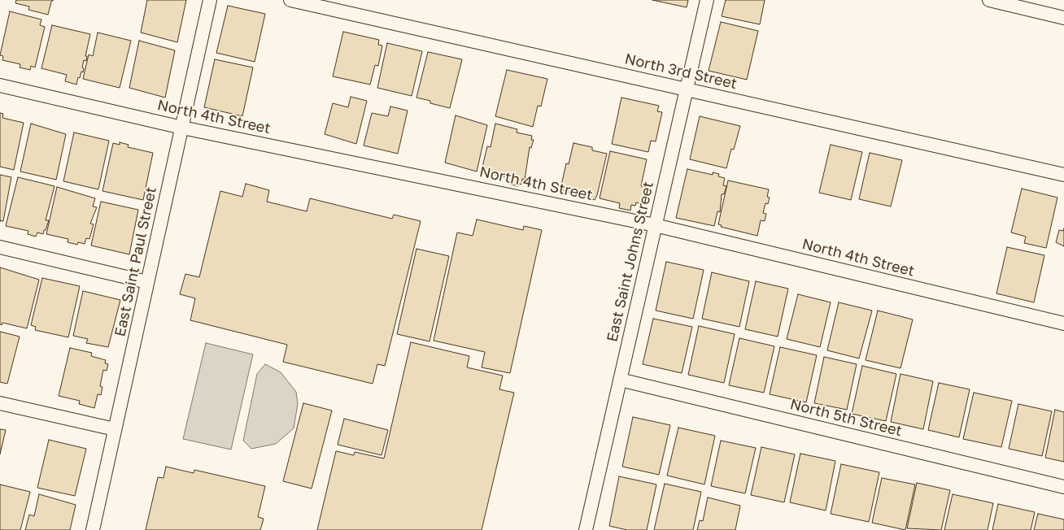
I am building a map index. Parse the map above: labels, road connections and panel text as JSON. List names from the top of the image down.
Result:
{
  "streets": {
    "lane": [
      "North 3rd Street",
      "North 4th Street",
      "East Saint Paul Street",
      "East Saint Johns Street",
      "North 5th Street"
    ]
  },
  "crossings": [
    ["North 3rd Street", "East Saint Johns Street"],
    ["North 4th Street", "East Saint Paul Street"],
    ["North 4th Street", "East Saint Johns Street"],
    ["East Saint Johns Street", "North 5th Street"]
  ]
}
